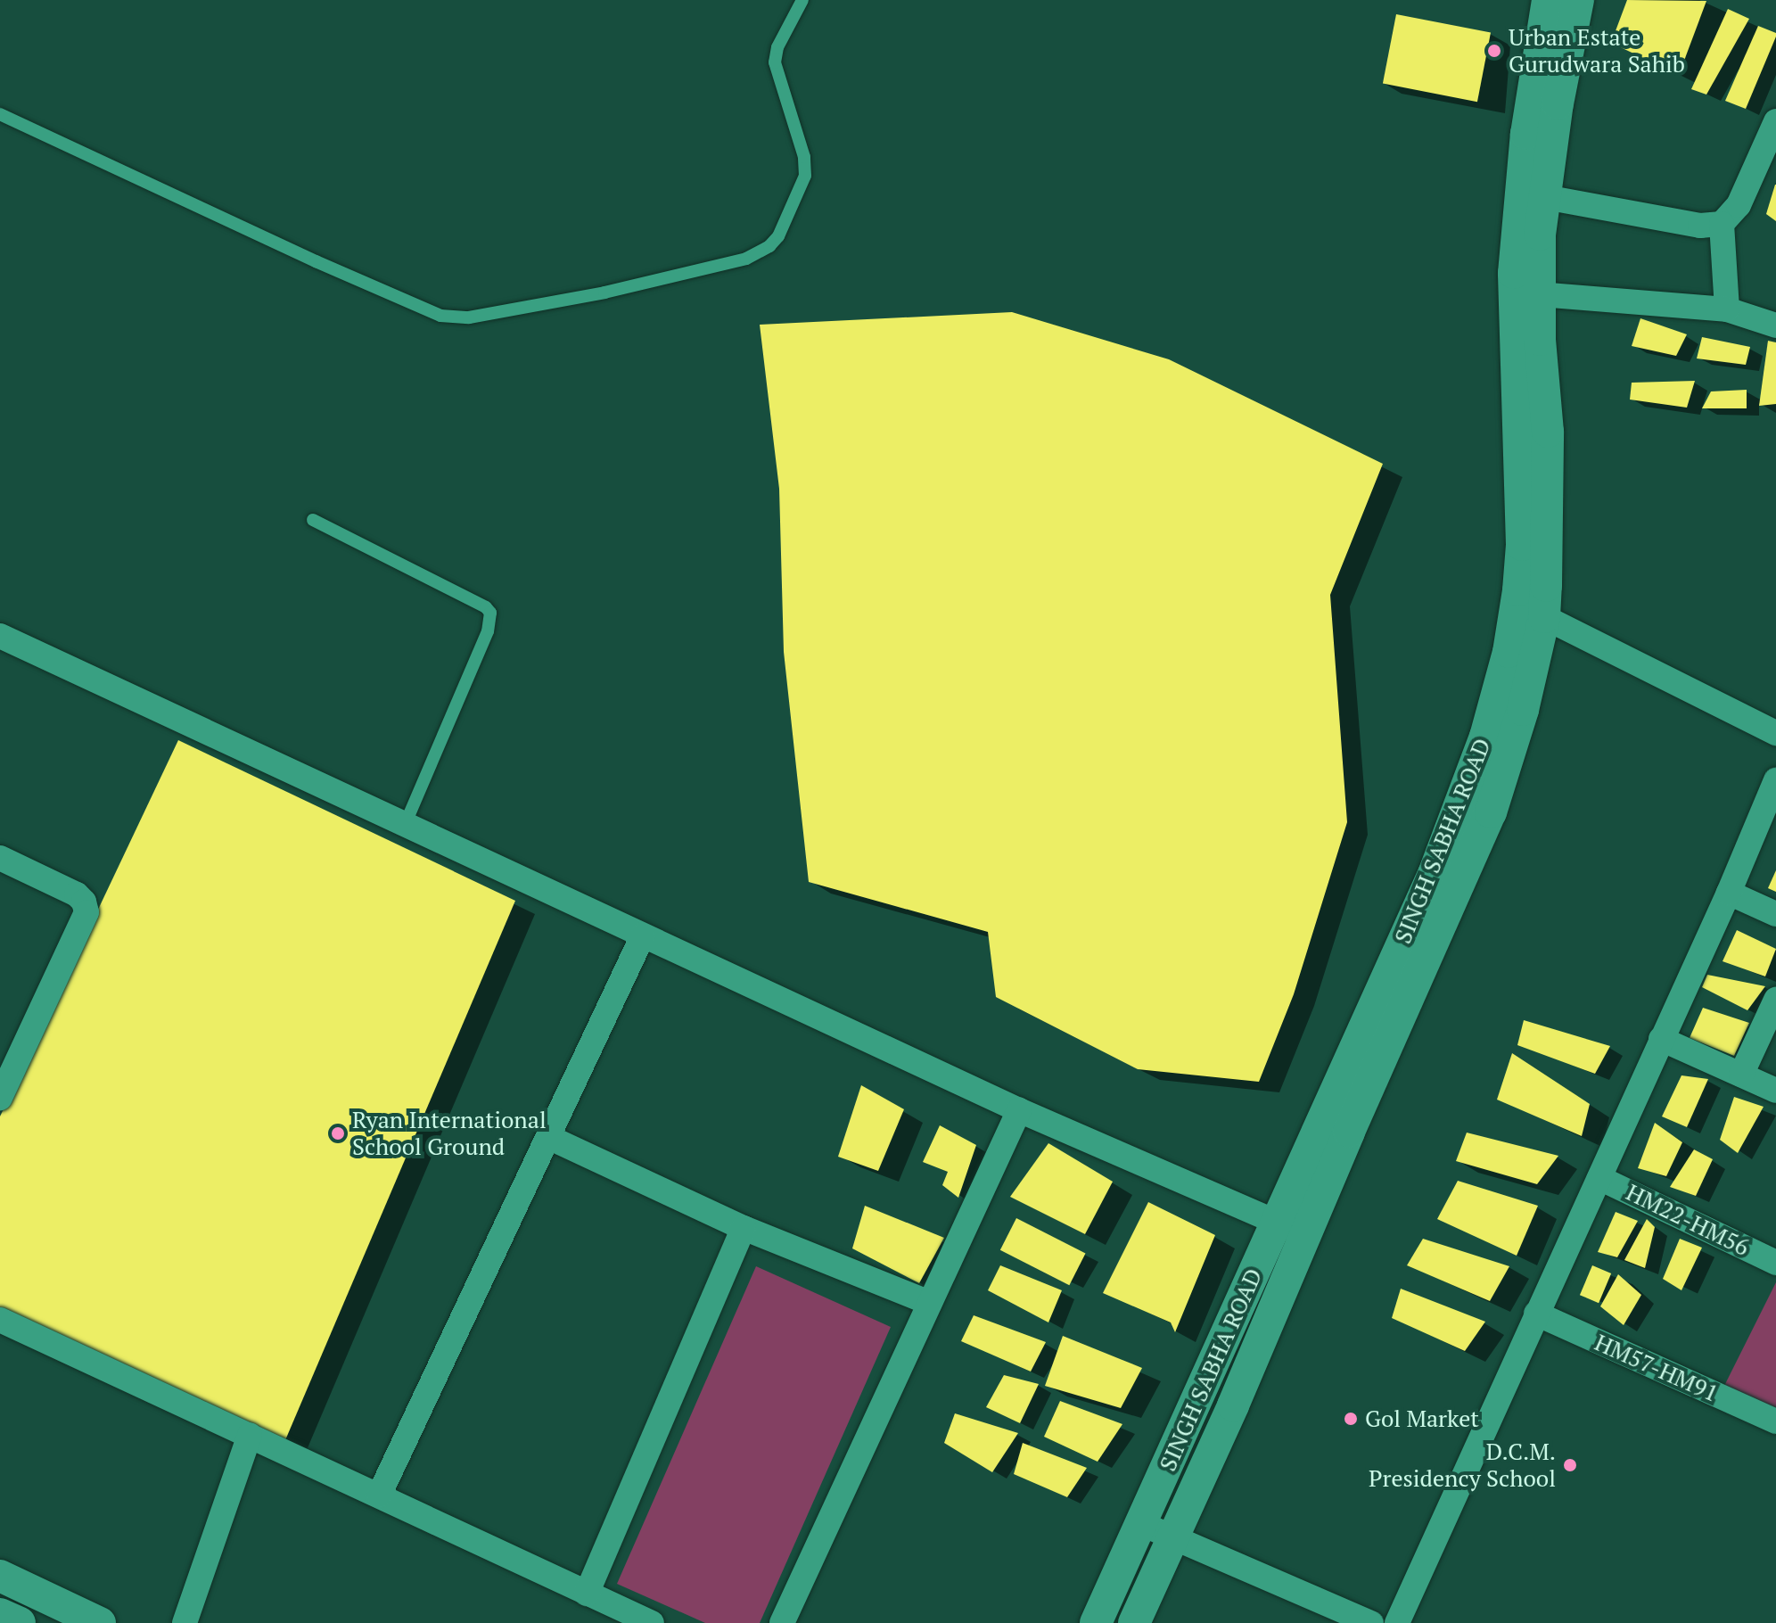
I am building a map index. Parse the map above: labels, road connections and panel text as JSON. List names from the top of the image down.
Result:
{
  "streets": {
    "street": ["SINGH SABHA ROAD", "HM22-HM56", "HM57-HM91"]
  },
  "places": [
    "Urban Estate Gurudwara Sahib",
    "Ryan International School Ground",
    "Gol Market",
    "D.C.M. Presidency School"
  ]
}
